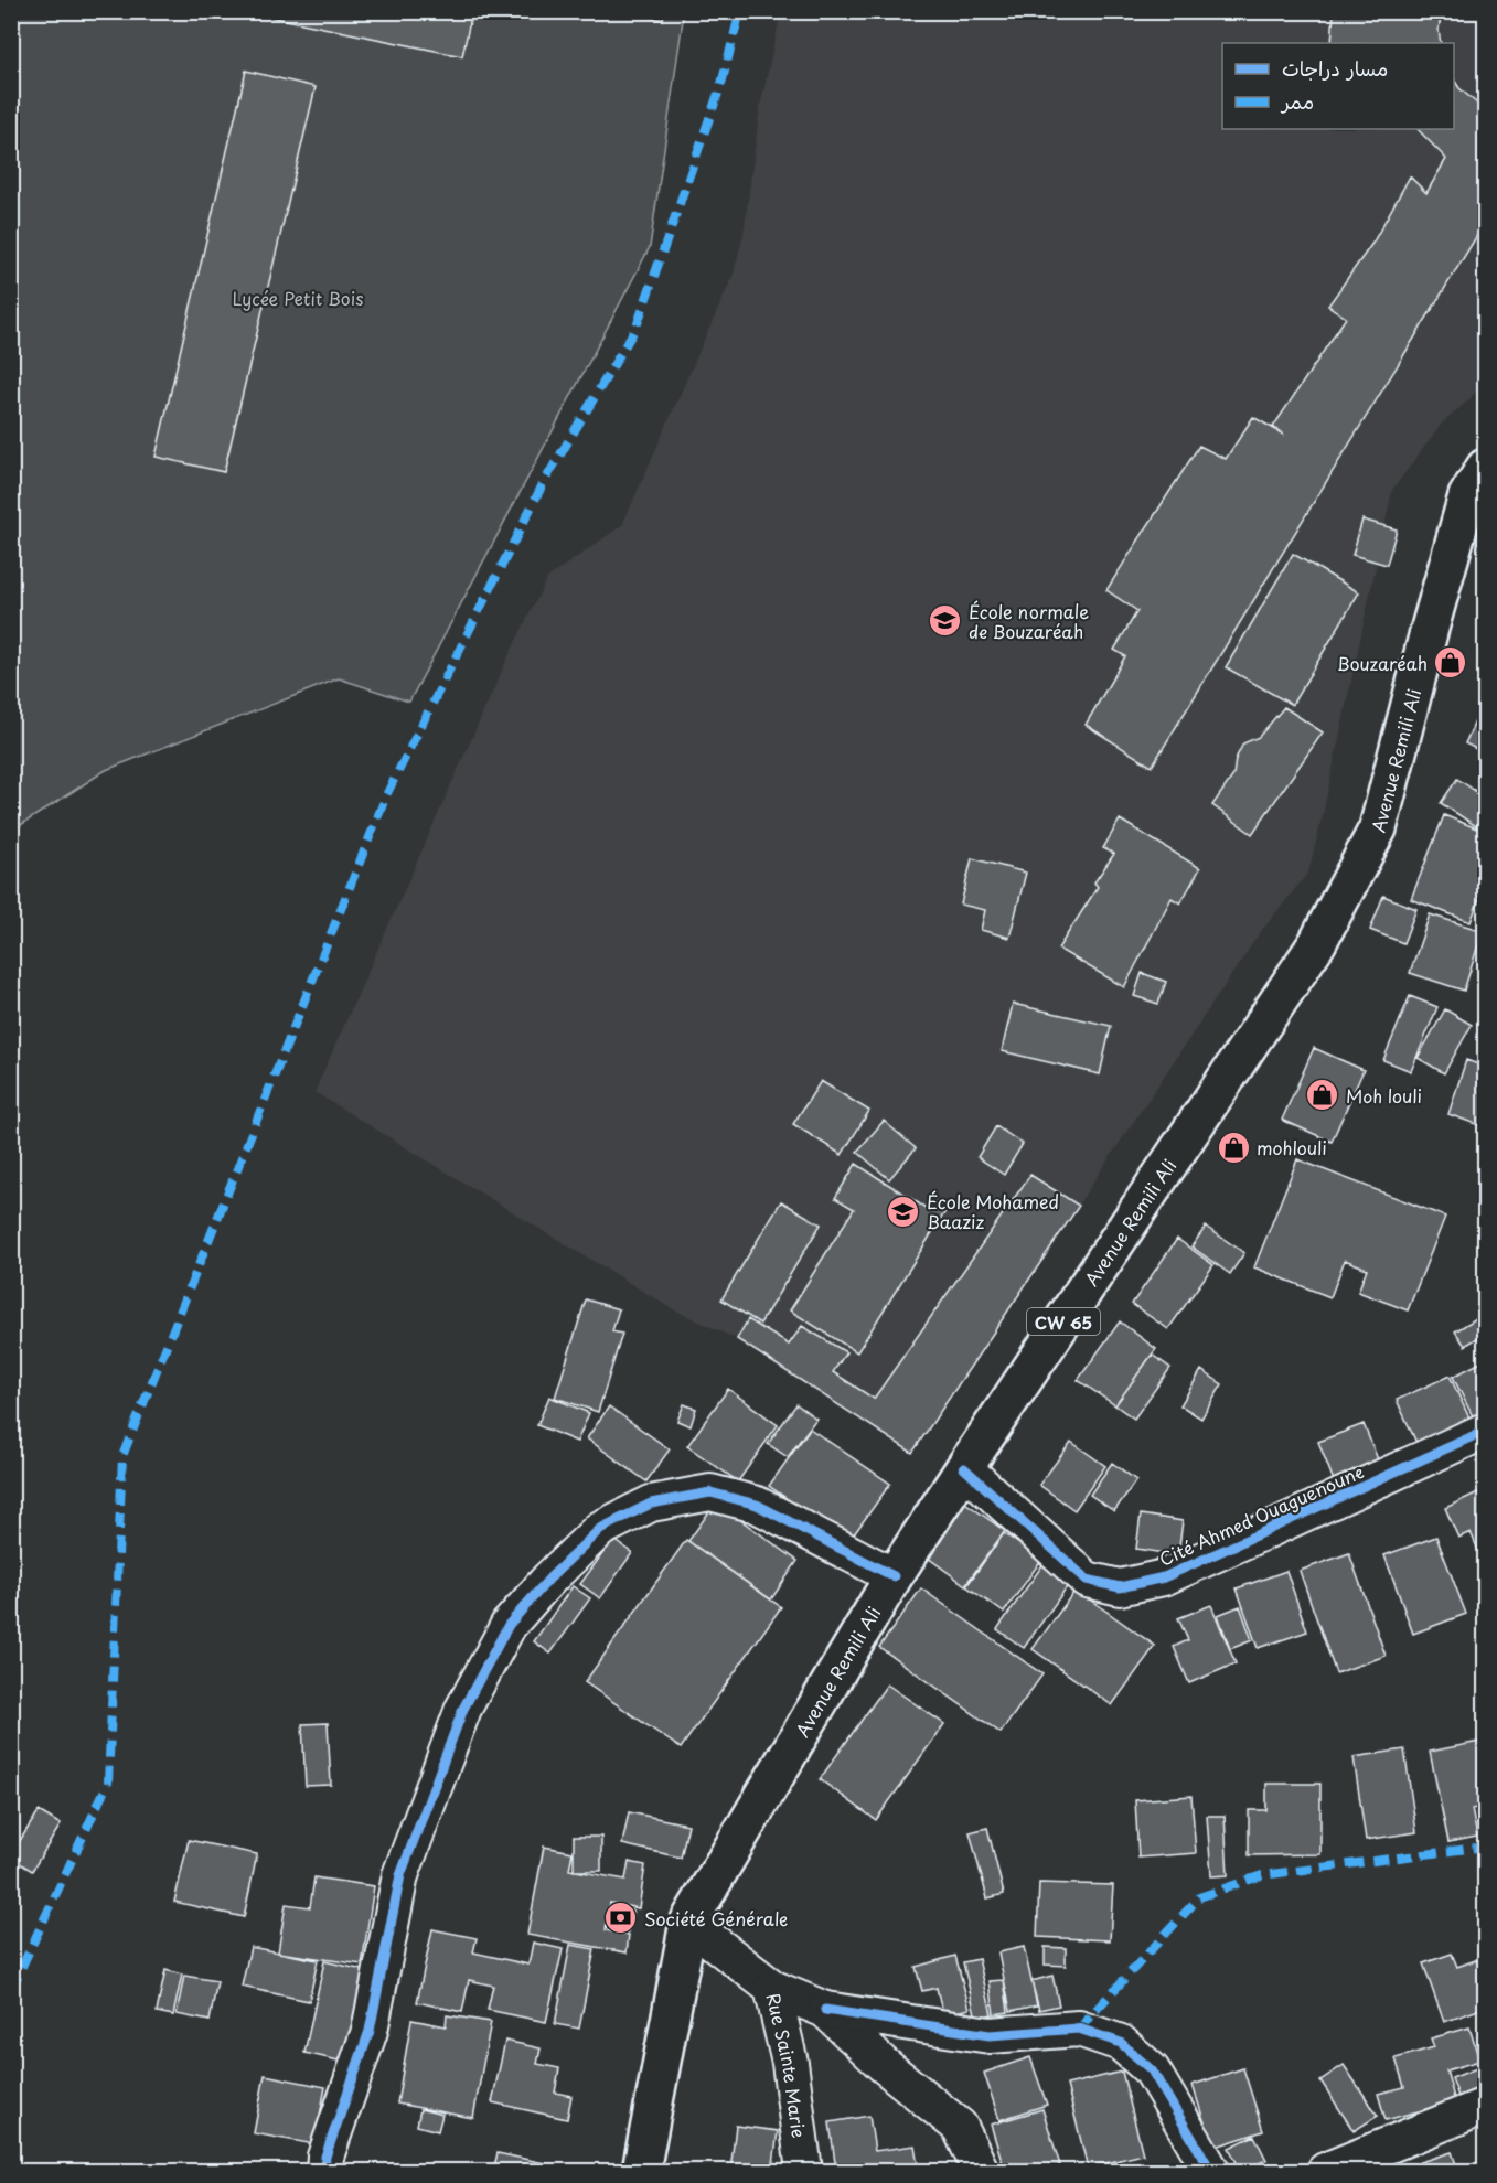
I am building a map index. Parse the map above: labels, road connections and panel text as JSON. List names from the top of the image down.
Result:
{
  "streets": {
    "main road": ["Avenue Remili Ali", "CW 65"],
    "street": ["Cité Ahmed Ouaguenoune", "Rue Sainte Marie"]
  },
  "crossings": [
    ["Avenue Remili Ali", "Cité Ahmed Ouaguenoune"],
    ["Avenue Remili Ali", "Rue Sainte Marie"]
  ],
  "parks": ["Lycée Petit Bois"],
  "places": {
    "school or university": ["École normale de Bouzaréah", "École Mohamed Baaziz"],
    "shop": ["Bouzaréah", "Moh louli", "mohlouli"],
    "bank": ["Société Générale"]
  },
  "legend": ["مسار دراجات", "ممر"]
}
